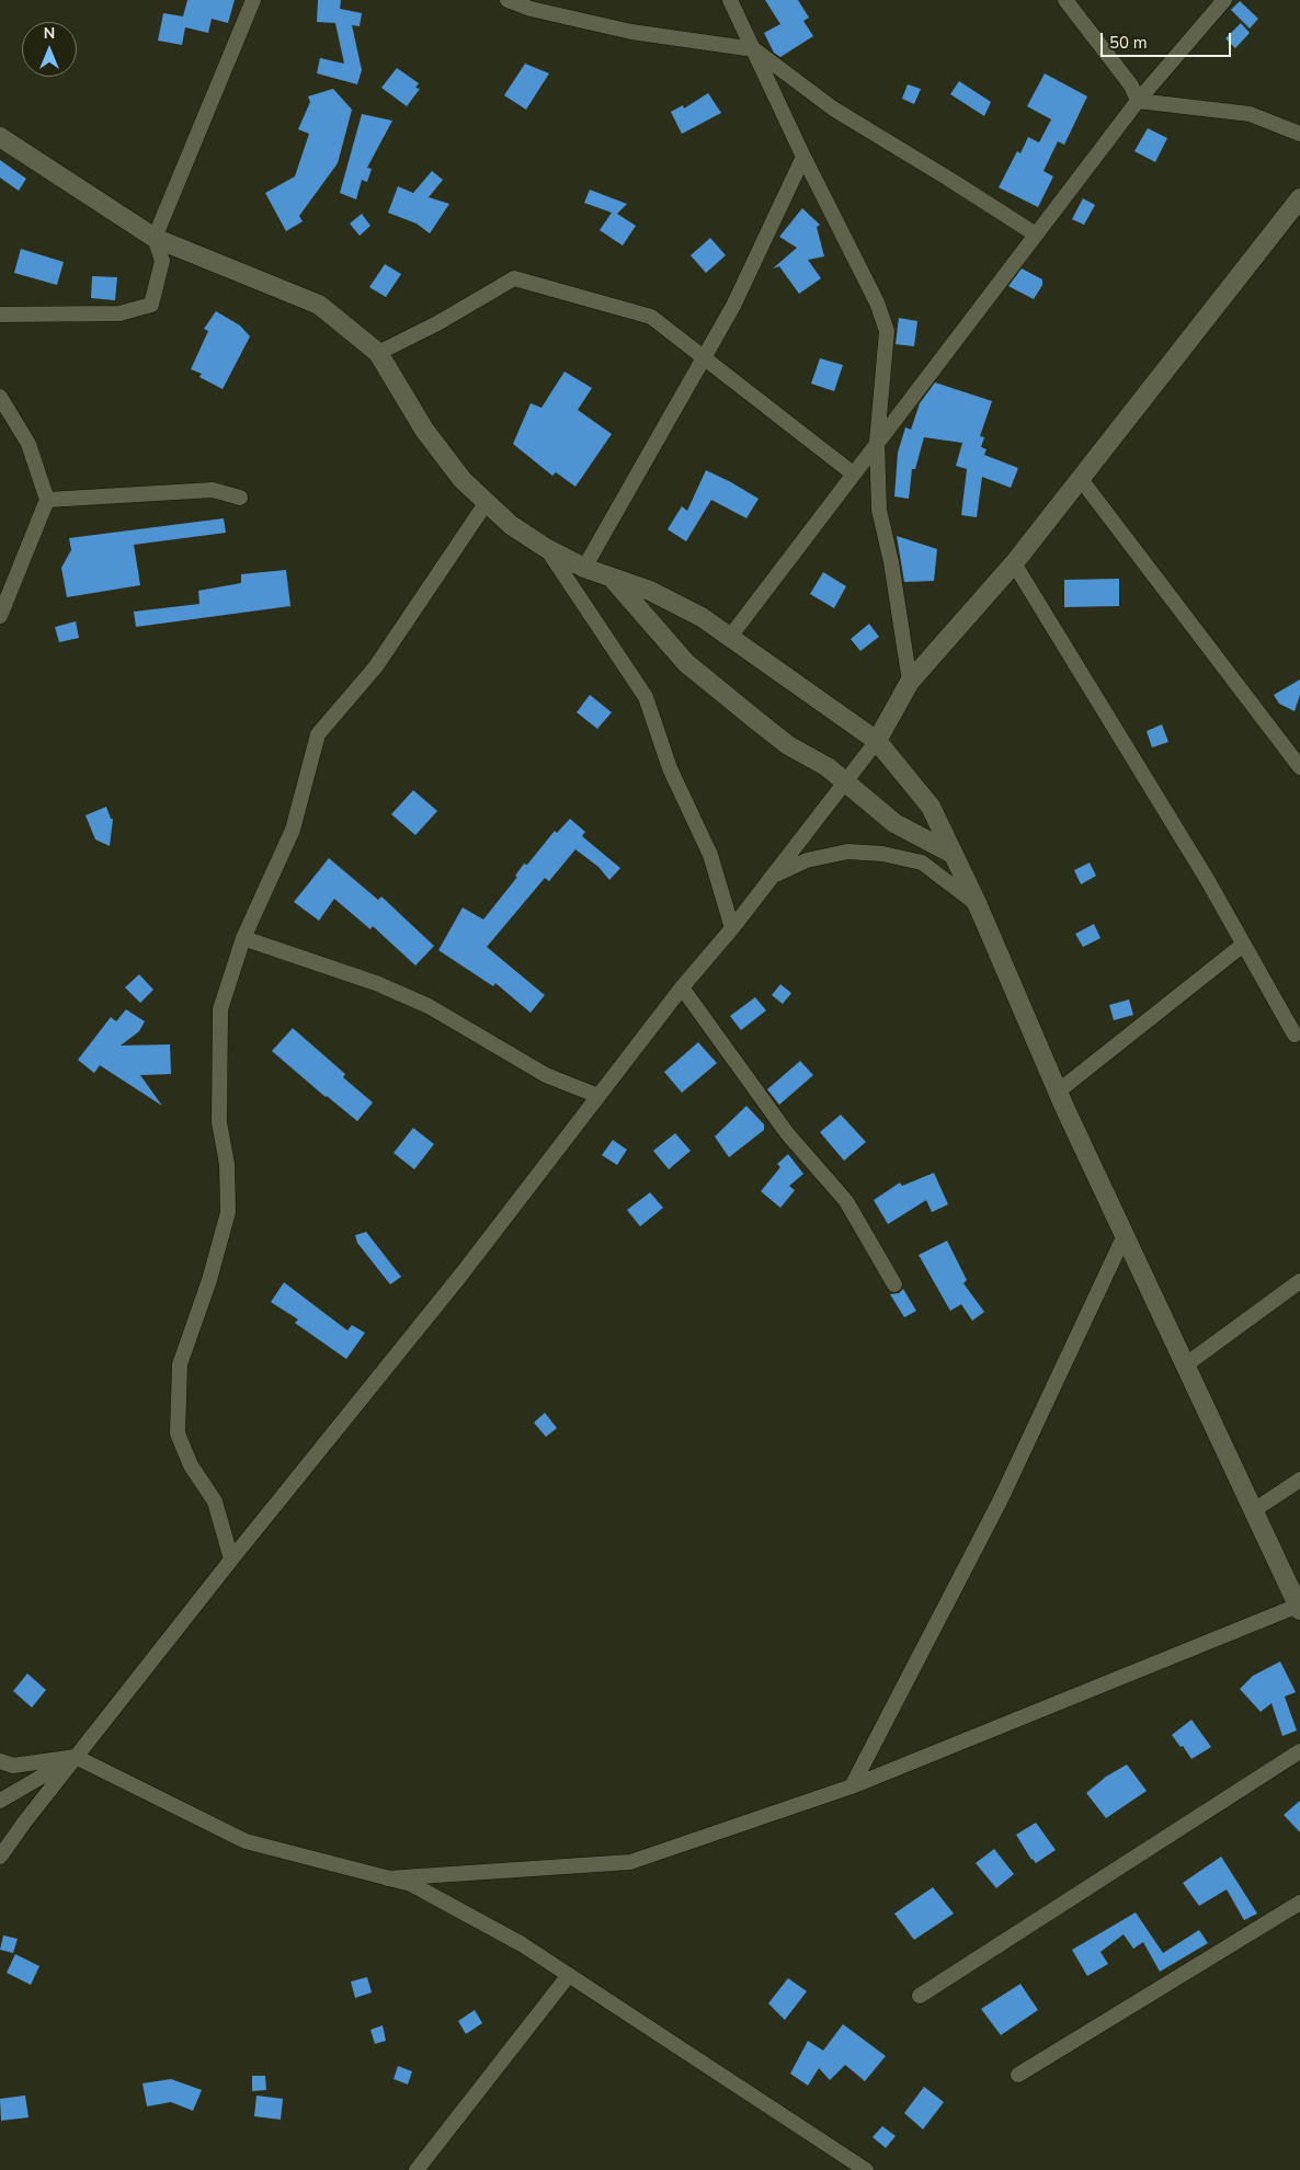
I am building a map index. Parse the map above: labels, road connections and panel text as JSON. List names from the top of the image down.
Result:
{
  "scale_bar": "50 m",
  "north": "top"
}
